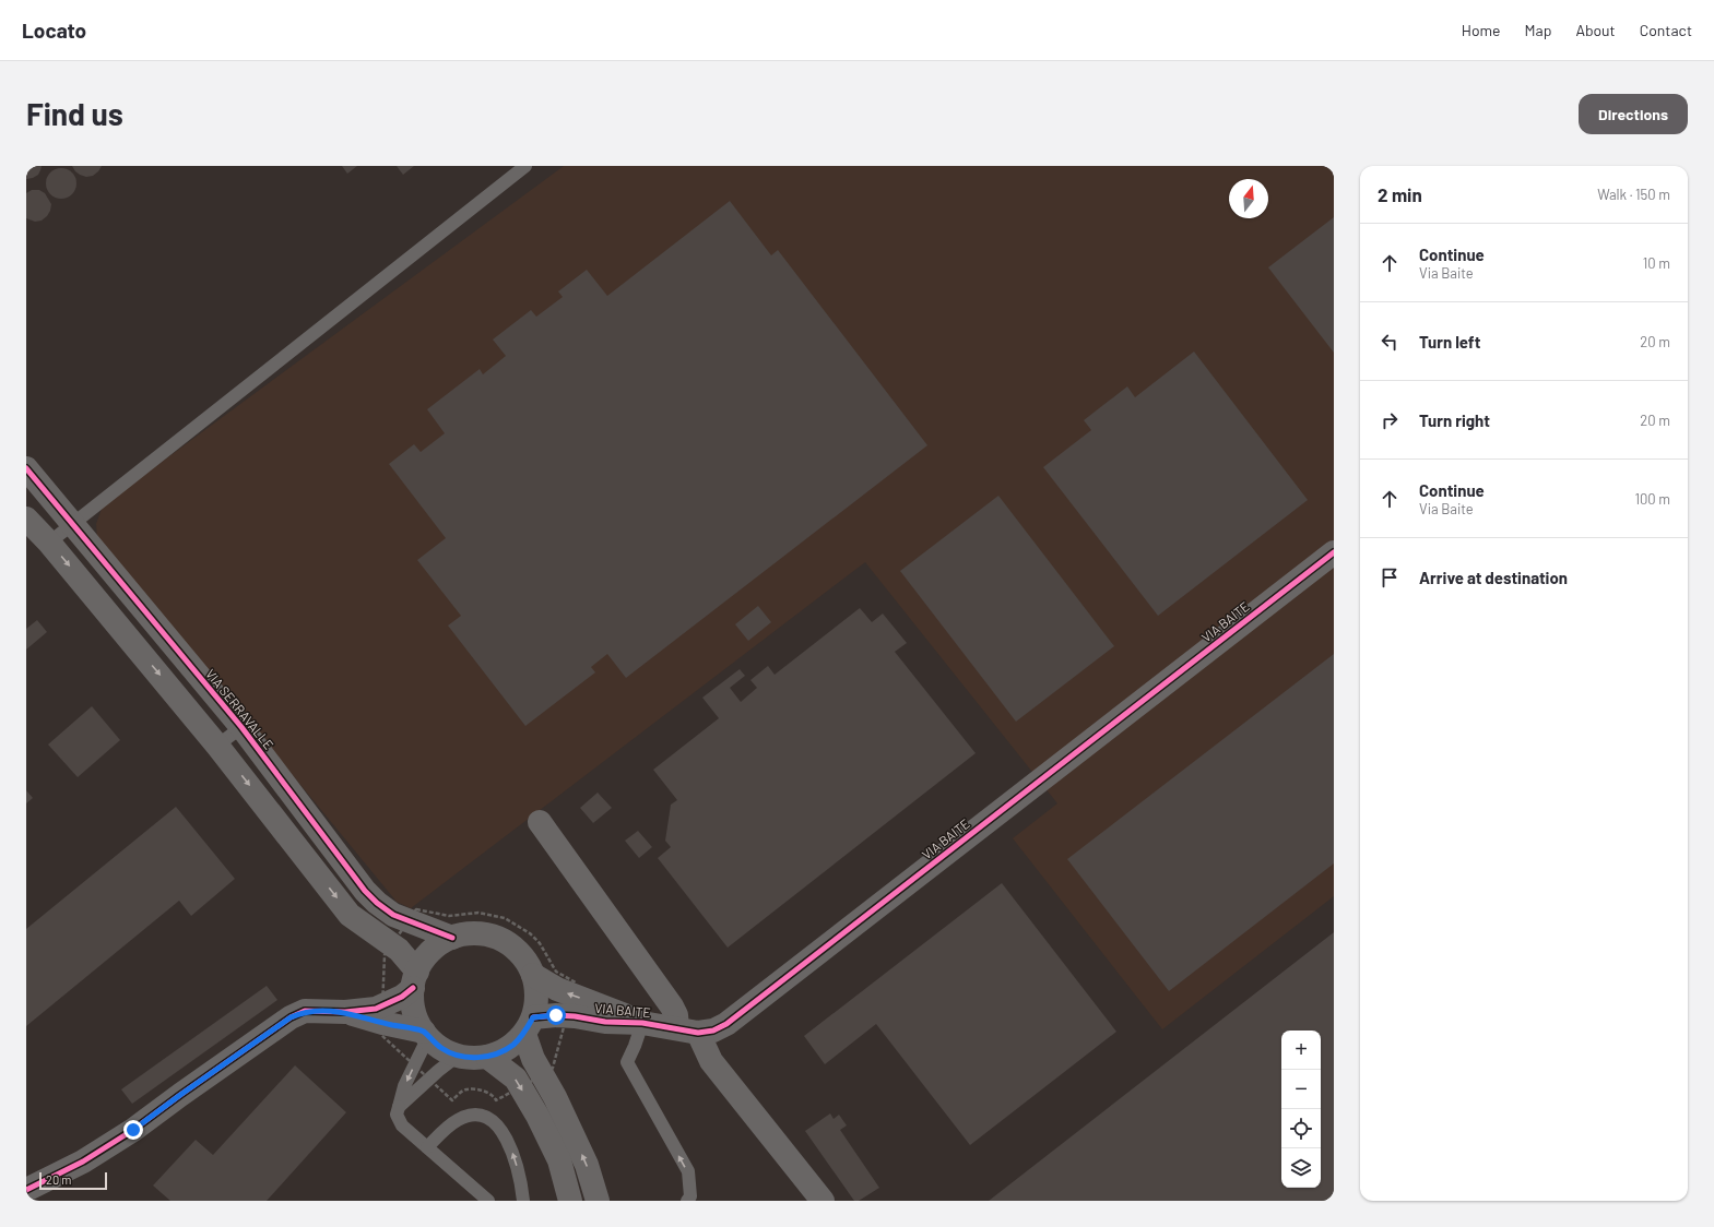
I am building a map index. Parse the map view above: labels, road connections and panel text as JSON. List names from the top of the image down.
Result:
{
  "streets": {
    "street": ["VIA BAITE", "VIA SERRAVALLE"]
  },
  "crossings": [
    ["VIA BAITE", "VIA SERRAVALLE"]
  ],
  "scale_bar": "20 m",
  "north": "top",
  "page": {
    "header": "Locato",
    "nav": [
      "Home",
      "Map",
      "About",
      "Contact"
    ],
    "buttons": "Directions",
    "title": "Find us",
    "heading": ["2 min", "Walk · 150 m"],
    "list": [
      ["Continue", "Via Baite", "10 m"],
      ["Turn left", "20 m"],
      ["Turn right", "20 m"],
      ["Continue", "Via Baite", "100 m"],
      "Arrive at destination"
    ],
    "map_buttons": ["+", "−"],
    "scale": "20 m"
  }
}
